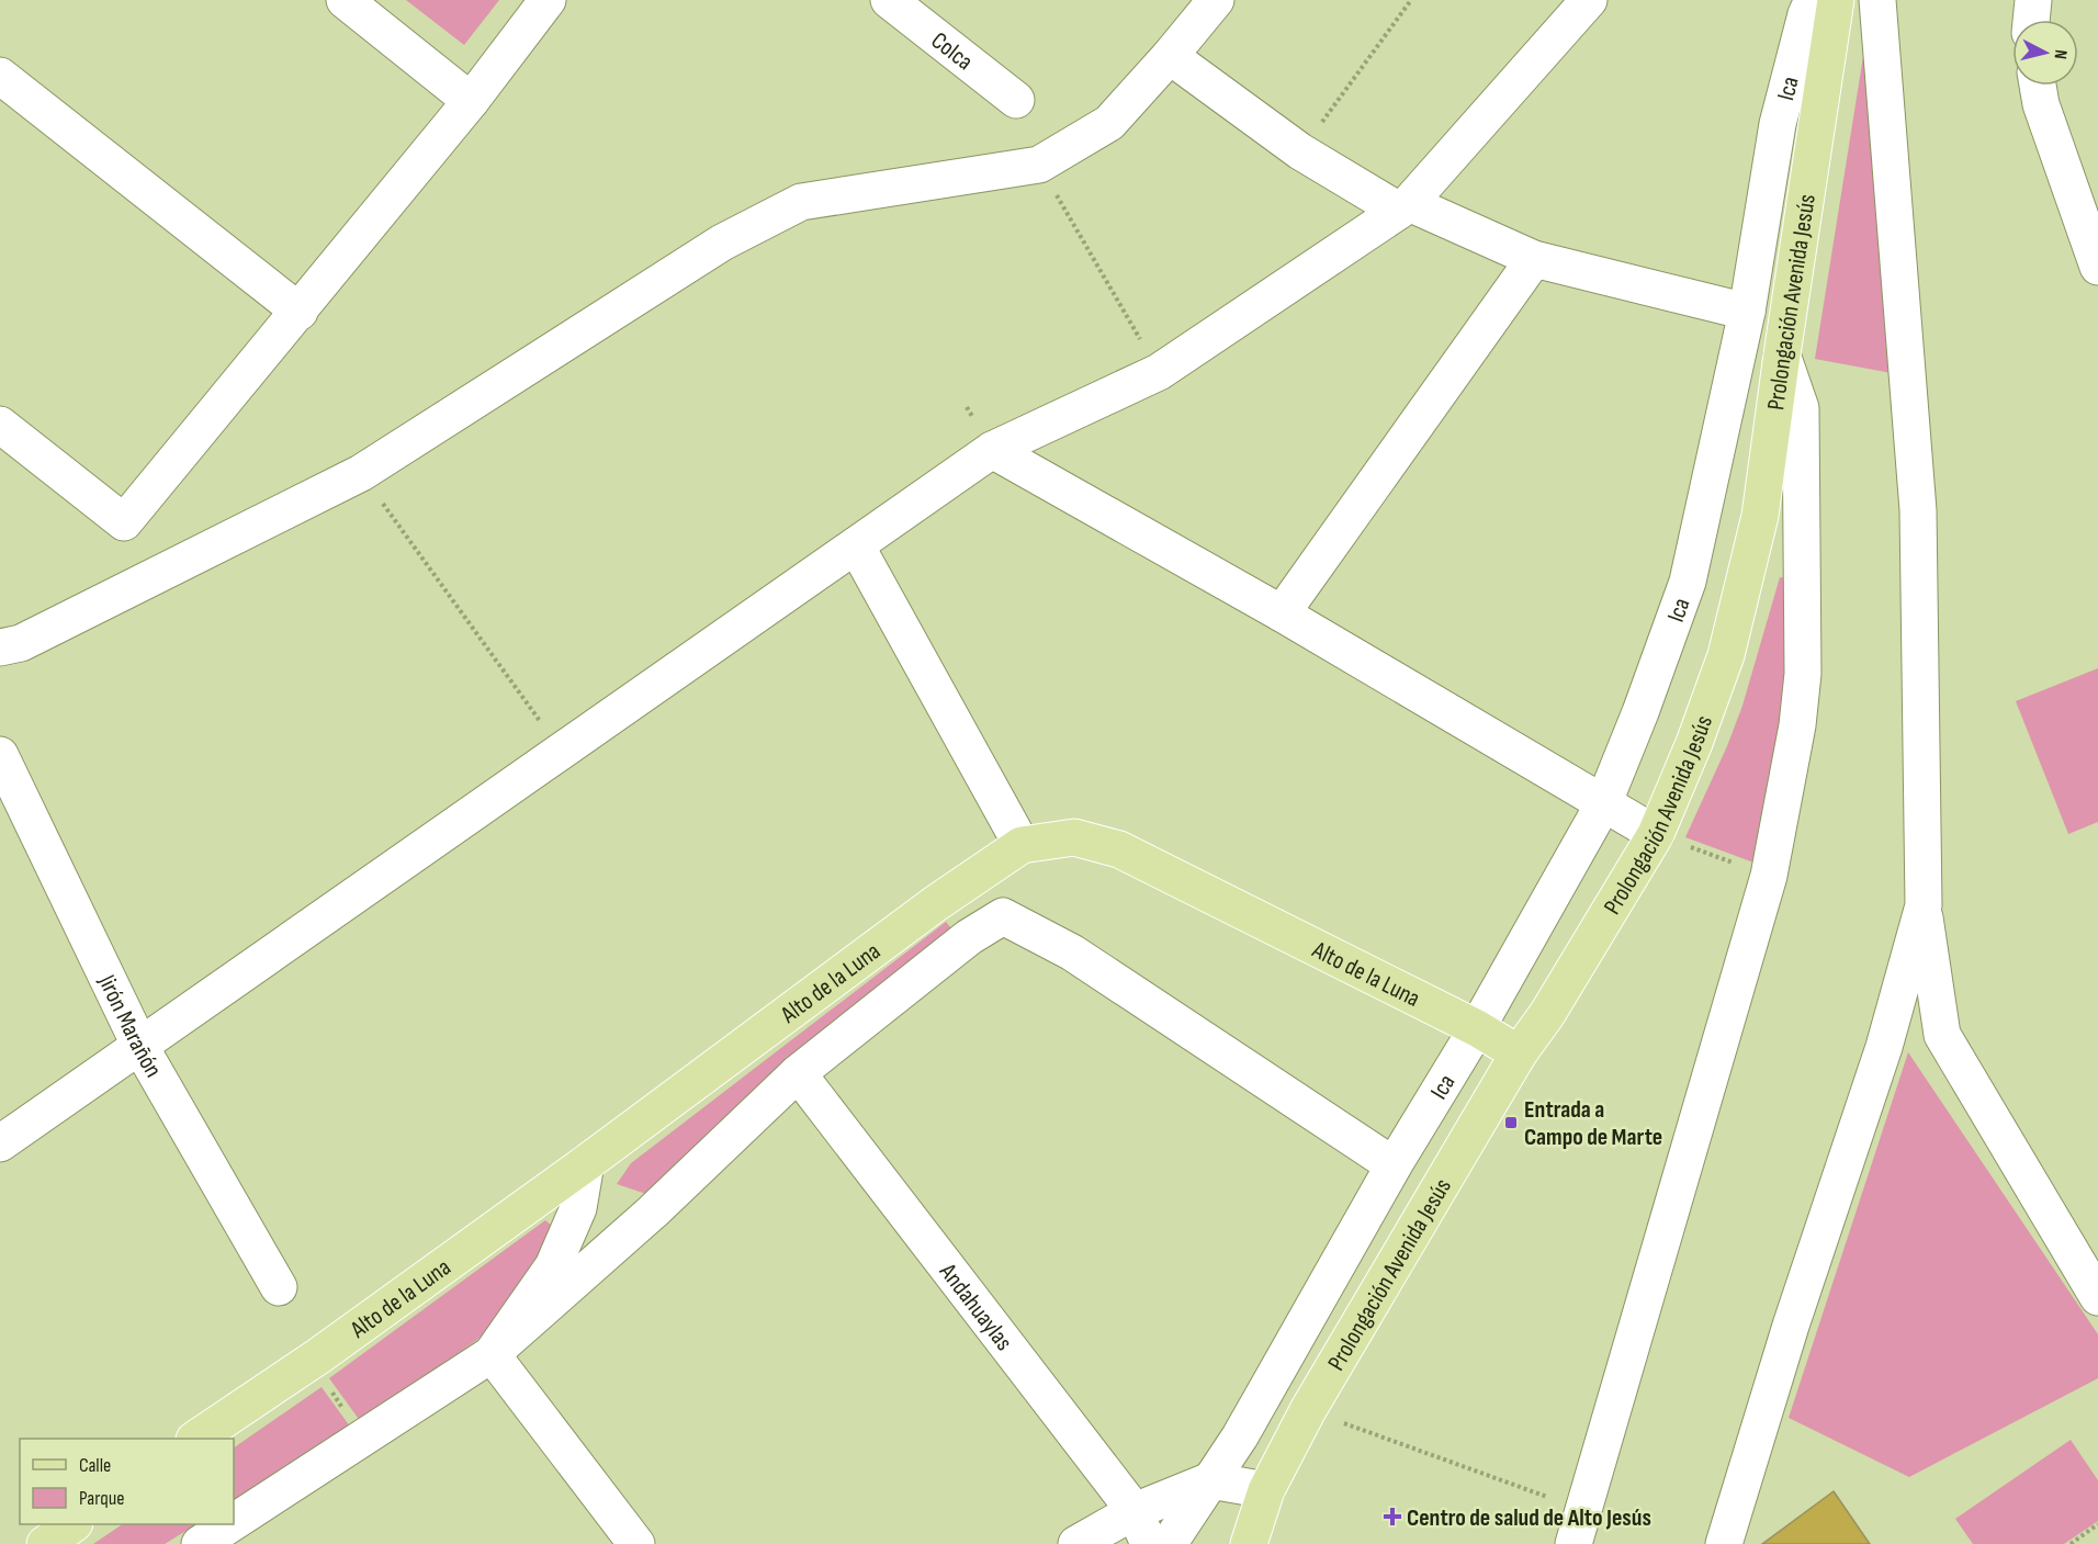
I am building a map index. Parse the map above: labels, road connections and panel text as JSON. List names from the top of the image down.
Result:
{
  "streets": {
    "main road": ["Prolongación Avenida Jesús", "Alto de la Luna"],
    "street": [
      "Colca",
      "Ica",
      "Jirón Marañón",
      "Andahuaylas"
    ]
  },
  "crossings": [
    ["Ica", "Alto de la Luna"],
    ["Prolongación Avenida Jesús", "Alto de la Luna"]
  ],
  "places": {
    "transit": ["Entrada a Campo de Marte"],
    "health": ["Centro de salud de Alto Jesús"]
  },
  "legend": ["Calle", "Parque"],
  "north": "right"
}
